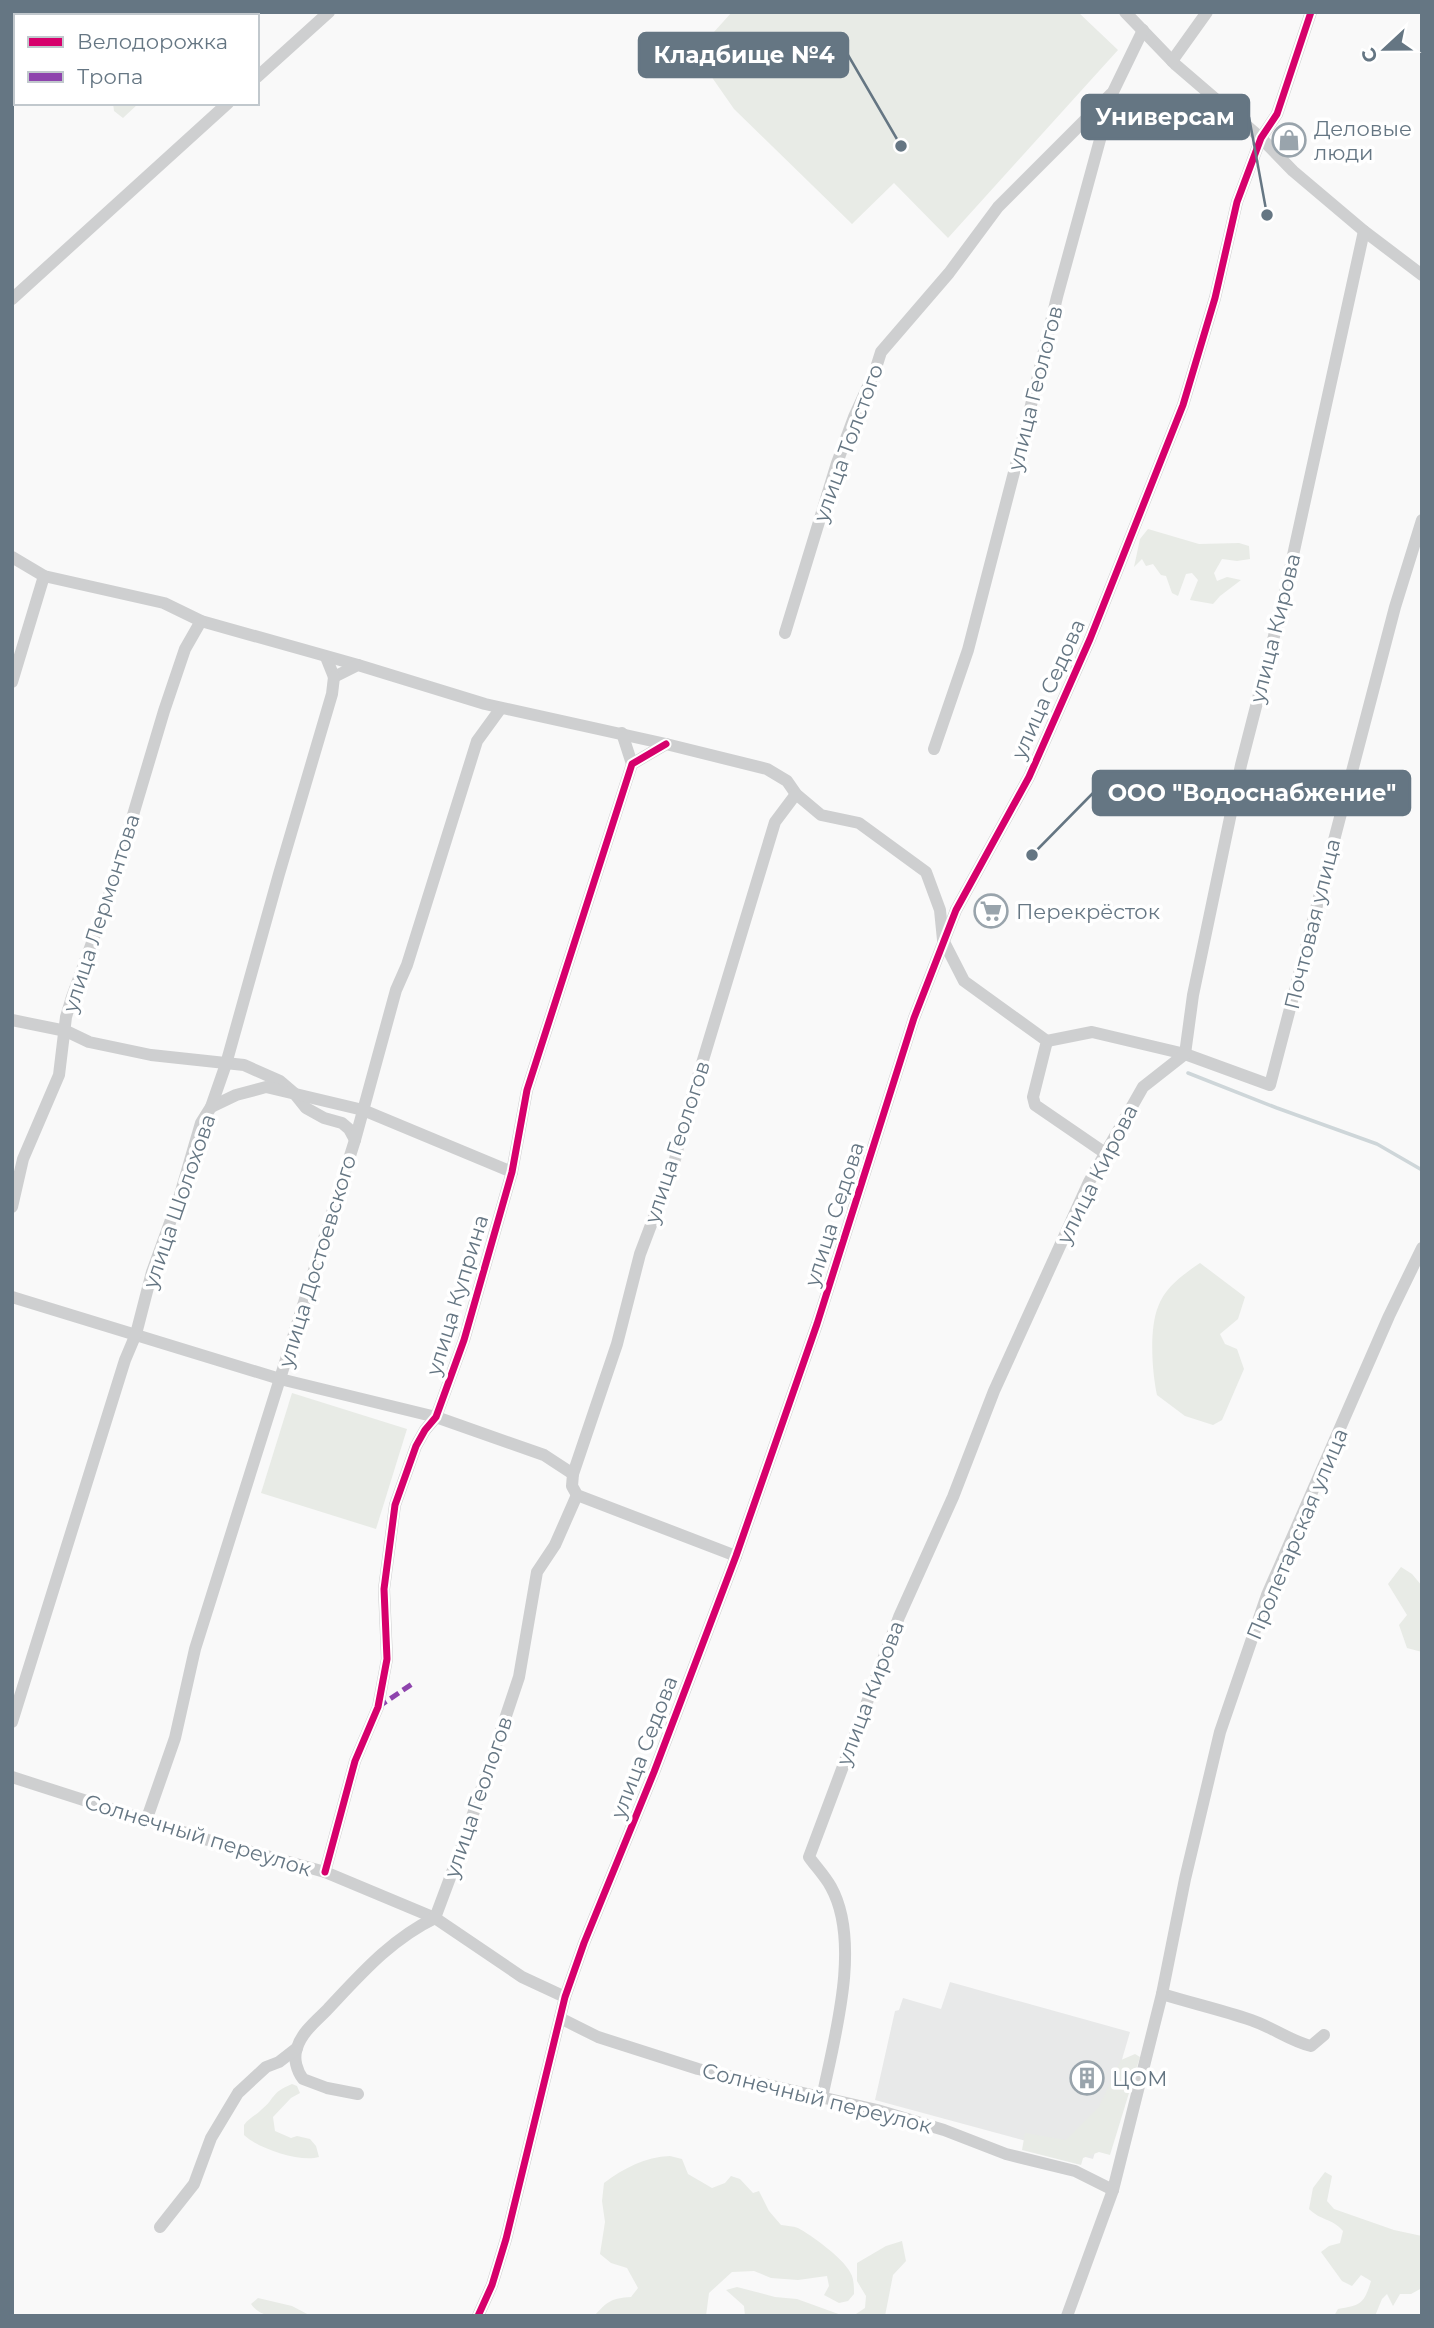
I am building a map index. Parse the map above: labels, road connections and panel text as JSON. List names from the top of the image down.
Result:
{
  "streets": {
    "street": [
      "улица Геологов",
      "улица Толстого",
      "улица Кирова",
      "улица Седова",
      "улица Лермонтова",
      "Почтовая улица",
      "улица Шолохова",
      "улица Достоевского",
      "улица Куприна",
      "Пролетарская улица",
      "Солнечный переулок"
    ]
  },
  "crossings": [
    ["улица Геологов", "улица Толстого"],
    ["улица Геологов", "Солнечный переулок"],
    ["улица Кирова", "Почтовая улица"],
    ["улица Кирова", "Солнечный переулок"],
    ["улица Седова", "Солнечный переулок"],
    ["улица Достоевского", "Солнечный переулок"],
    ["улица Куприна", "Солнечный переулок"],
    ["Пролетарская улица", "Солнечный переулок"]
  ],
  "places": {
    "shop": ["Деловые люди"],
    "other": ["Кладбище №4", "Универсам", "ООО \"Водоснабжение\""],
    "supermarket": ["Перекрёсток"],
    "building": ["ЦОМ"]
  },
  "legend": ["Велодорожка", "Тропа"],
  "north": "left"
}
